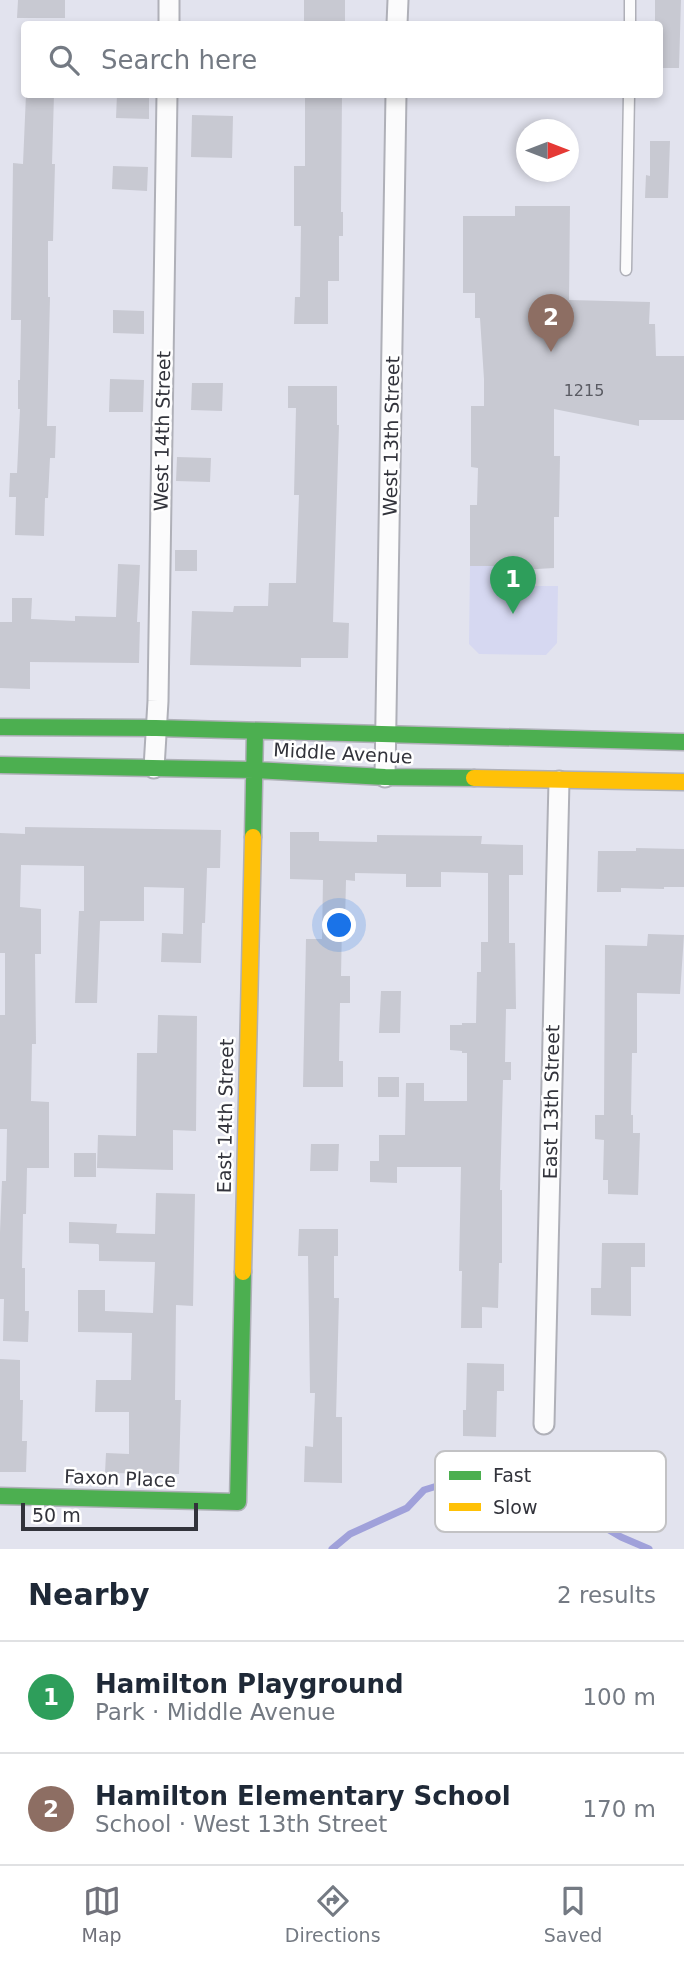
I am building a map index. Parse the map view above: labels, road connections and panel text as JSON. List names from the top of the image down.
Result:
{
  "streets": {
    "main road": ["Middle Avenue", "East 14th Street", "Faxon Place"],
    "street": ["West 14th Street", "West 13th Street", "East 13th Street"]
  },
  "crossings": [
    ["West 14th Street", "Middle Avenue"],
    ["West 13th Street", "Middle Avenue"],
    ["Middle Avenue", "East 13th Street"],
    ["Middle Avenue", "East 14th Street"],
    ["East 14th Street", "Faxon Place"]
  ],
  "house_numbers": ["1215"],
  "legend": ["Fast", "Slow"],
  "scale_bar": "50 m",
  "north": "right",
  "page": {
    "search": "Search here",
    "pins": ["2", "1"],
    "scale": "50 m",
    "heading": ["Nearby", "2 results"],
    "list": [
      {
        "mark": "1",
        "name": "Hamilton Playground",
        "note": "Park · Middle Avenue",
        "value": "100 m"
      },
      {
        "mark": "2",
        "name": "Hamilton Elementary School",
        "note": "School · West 13th Street",
        "value": "170 m"
      }
    ],
    "nav": ["Map", "Directions", "Saved"]
  }
}
